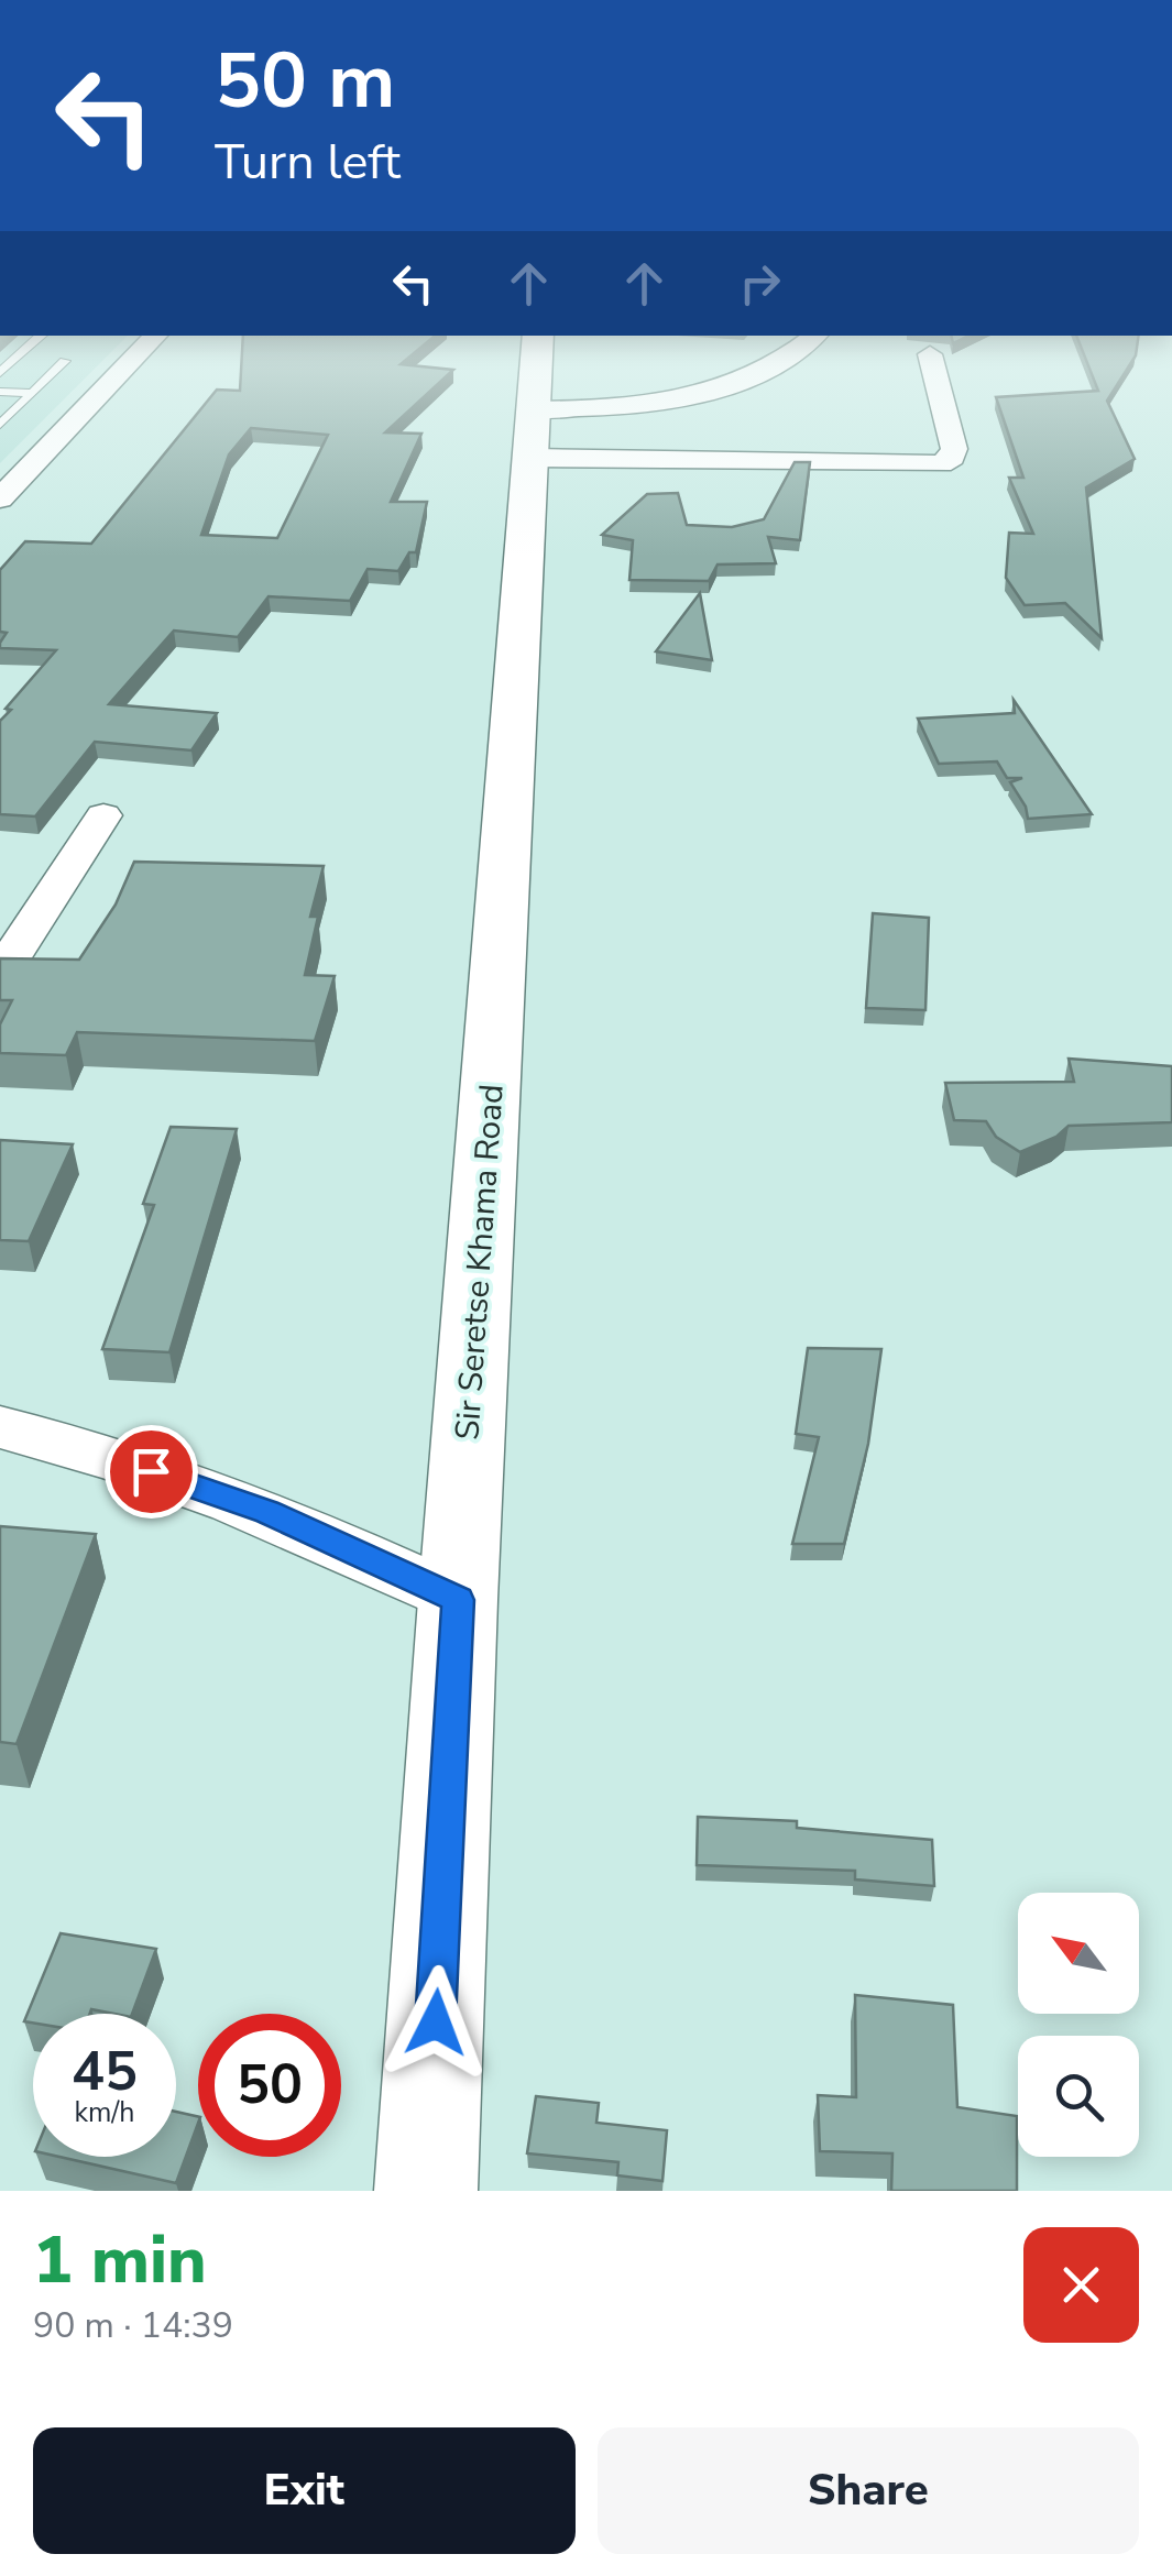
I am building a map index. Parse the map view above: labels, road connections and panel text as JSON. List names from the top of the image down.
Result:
{
  "streets": {
    "main road": ["Sir Seretse Khama Road"]
  },
  "north": "top left",
  "page": {
    "turn": ["50 m", "Turn left"],
    "speed": "45 km/h",
    "limit": "50",
    "heading": ["1 min", "90 m · 14:39"],
    "buttons": ["Exit", "Share"]
  }
}
